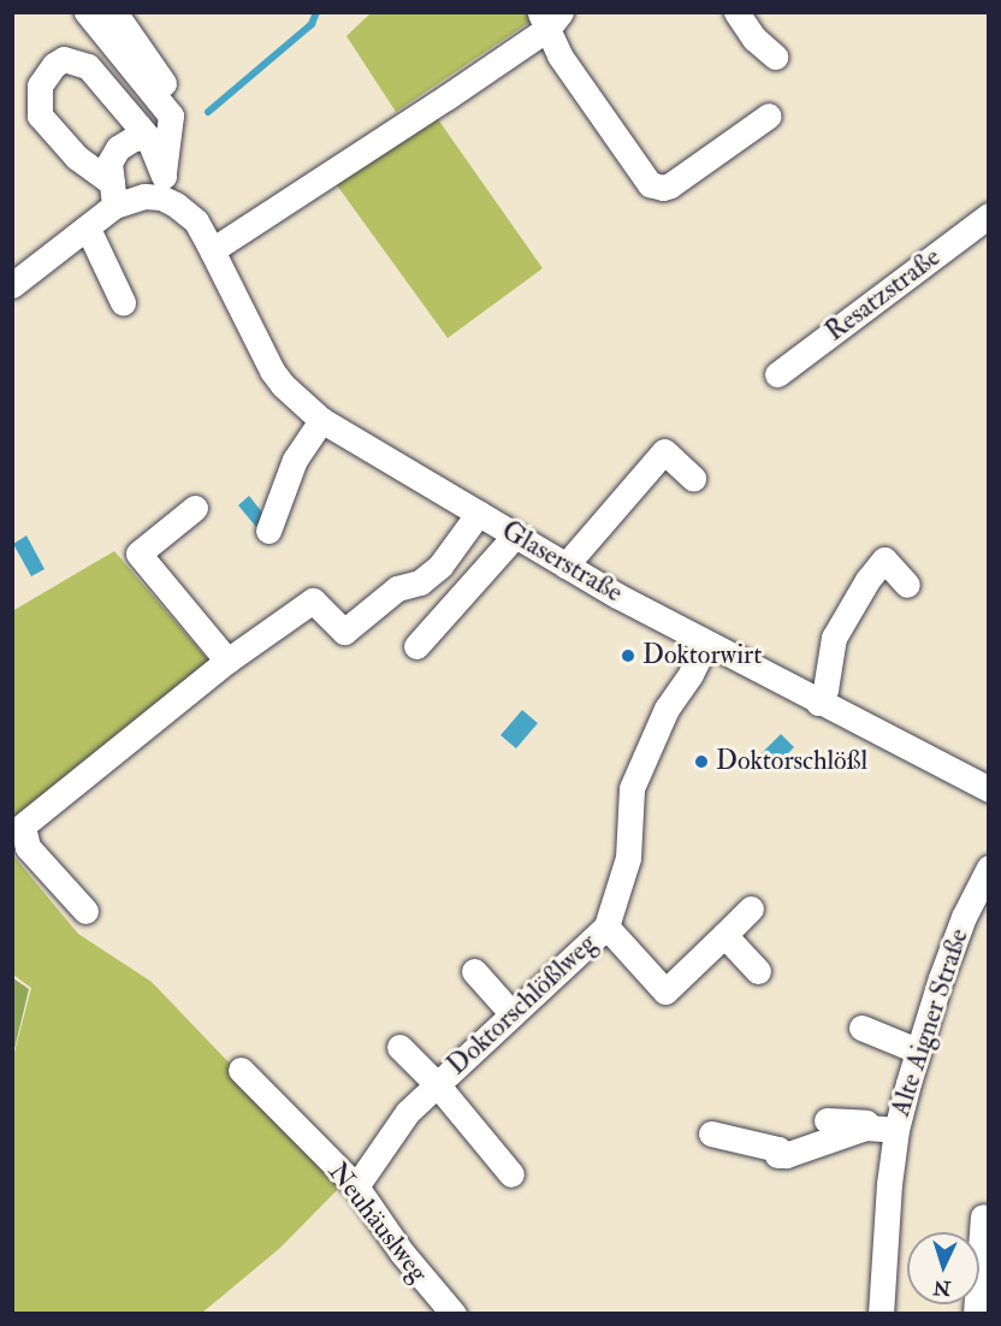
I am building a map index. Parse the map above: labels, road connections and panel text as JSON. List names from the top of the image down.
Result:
{
  "streets": {
    "street": [
      "Resatzstraße",
      "Glaserstraße",
      "Doktorschlößlweg",
      "Alte Aigner Straße",
      "Neuhäuslweg"
    ]
  },
  "crossings": [
    ["Glaserstraße", "Doktorschlößlweg"],
    ["Doktorschlößlweg", "Neuhäuslweg"]
  ],
  "places": ["Doktorwirt", "Doktorschlößl"],
  "north": "bottom"
}
